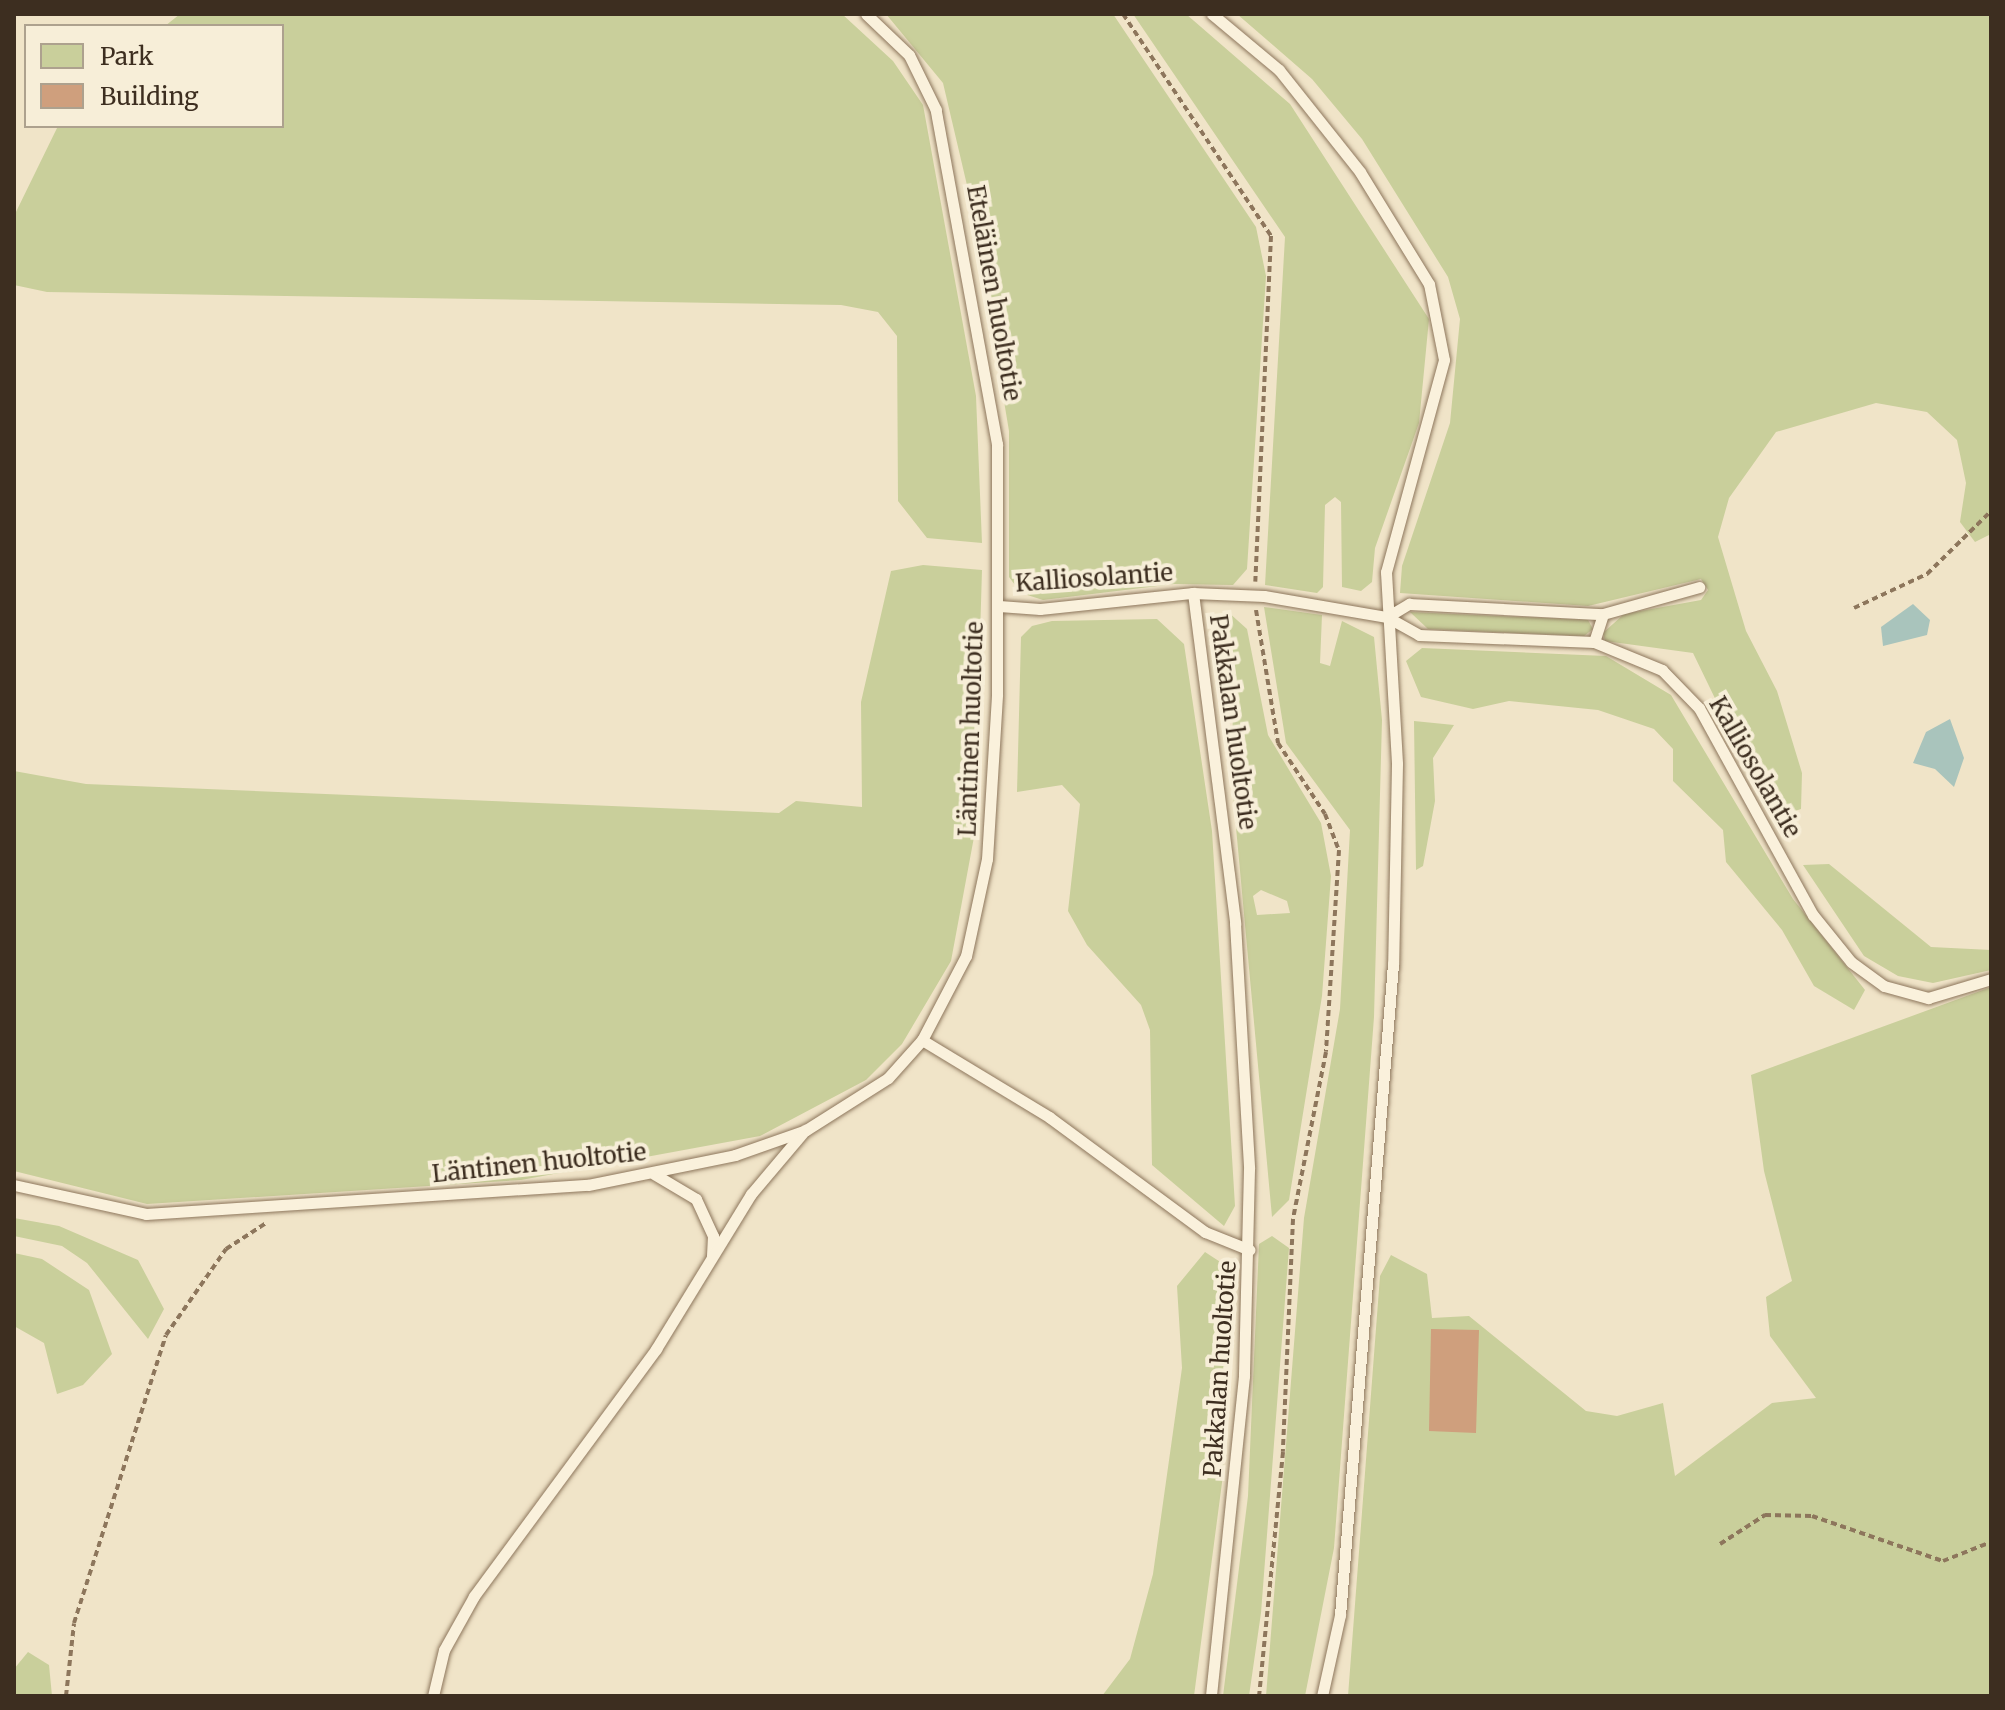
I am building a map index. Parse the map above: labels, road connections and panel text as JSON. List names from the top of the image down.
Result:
{
  "streets": {
    "lane": [
      "Eteläinen huoltotie",
      "Kalliosolantie",
      "Pakkalan huoltotie",
      "Läntinen huoltotie"
    ]
  },
  "crossings": [
    ["Eteläinen huoltotie", "Kalliosolantie"],
    ["Eteläinen huoltotie", "Läntinen huoltotie"],
    ["Kalliosolantie", "Pakkalan huoltotie"],
    ["Kalliosolantie", "Läntinen huoltotie"]
  ],
  "legend": ["Park", "Building"]
}
